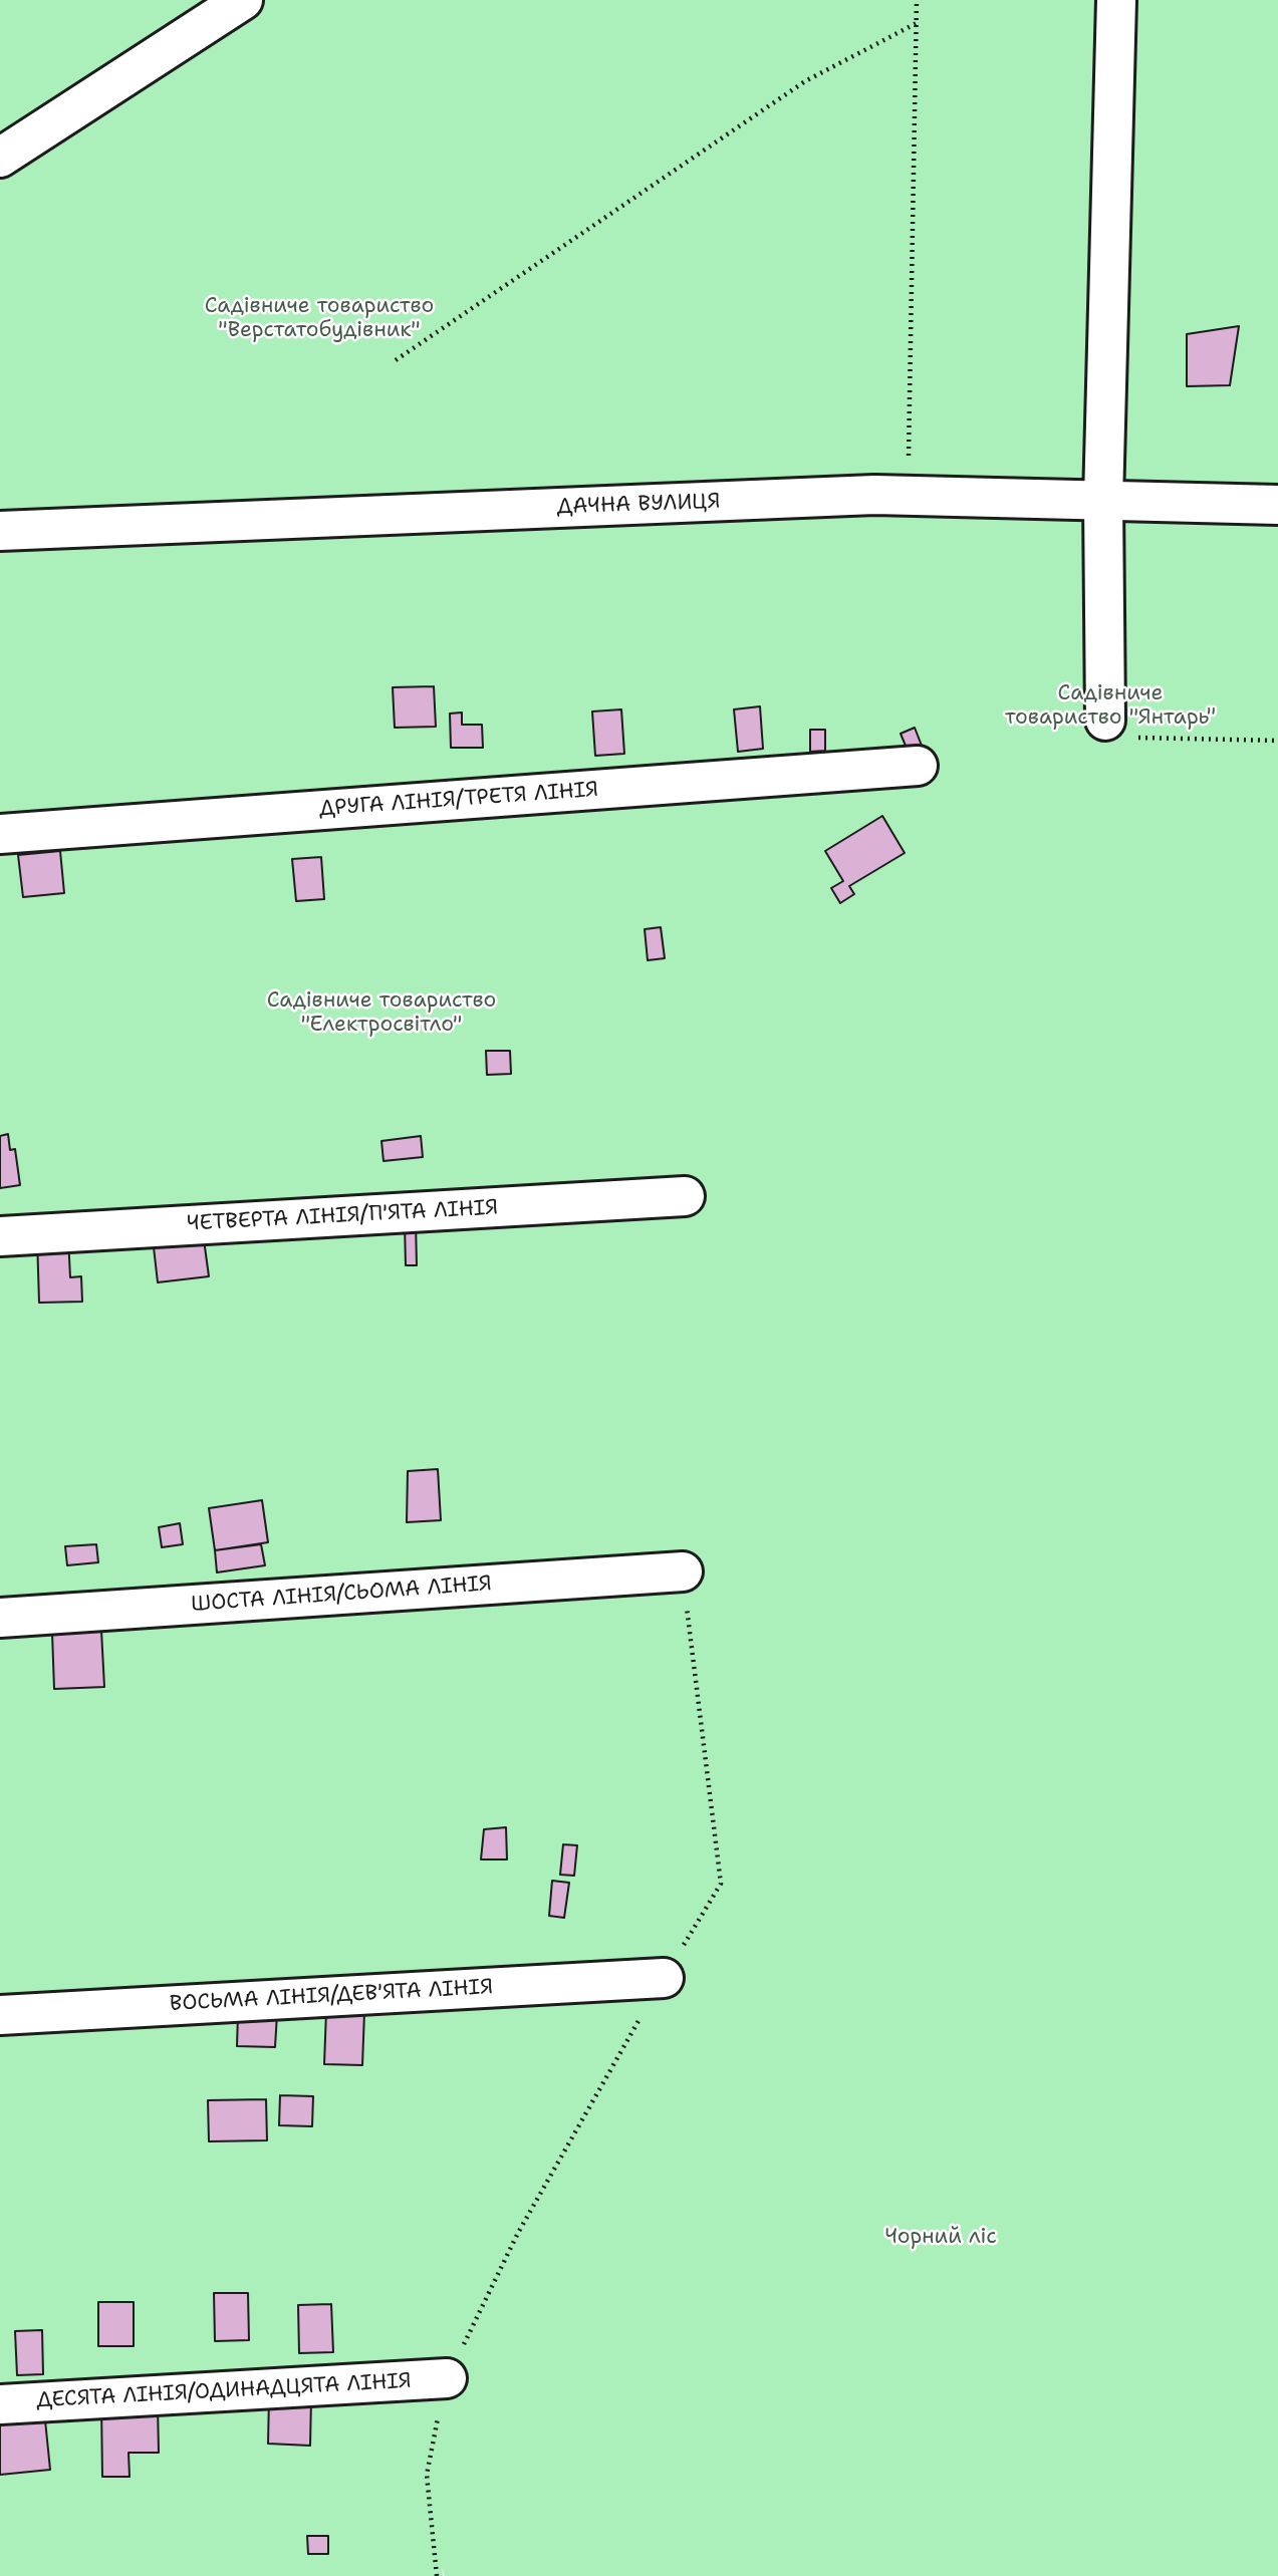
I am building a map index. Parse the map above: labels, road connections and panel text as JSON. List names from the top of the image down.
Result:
{
  "streets": {
    "street": [
      "ДАЧНА ВУЛИЦЯ",
      "ДРУГА ЛІНІЯ/ТРЕТЯ ЛІНІЯ",
      "ЧЕТВЕРТА ЛІНІЯ/П'ЯТА ЛІНІЯ",
      "ШОСТА ЛІНІЯ/СЬОМА ЛІНІЯ",
      "ВОСЬМА ЛІНІЯ/ДЕВ'ЯТА ЛІНІЯ",
      "ДЕСЯТА ЛІНІЯ/ОДИНАДЦЯТА ЛІНІЯ"
    ]
  },
  "parks": [
    "Садівниче товариство \"Верстатобудівник\"",
    "Садівниче товариство \"Янтарь\"",
    "Садівниче товариство \"Електросвітло\"",
    "Чорний ліс"
  ]
}
